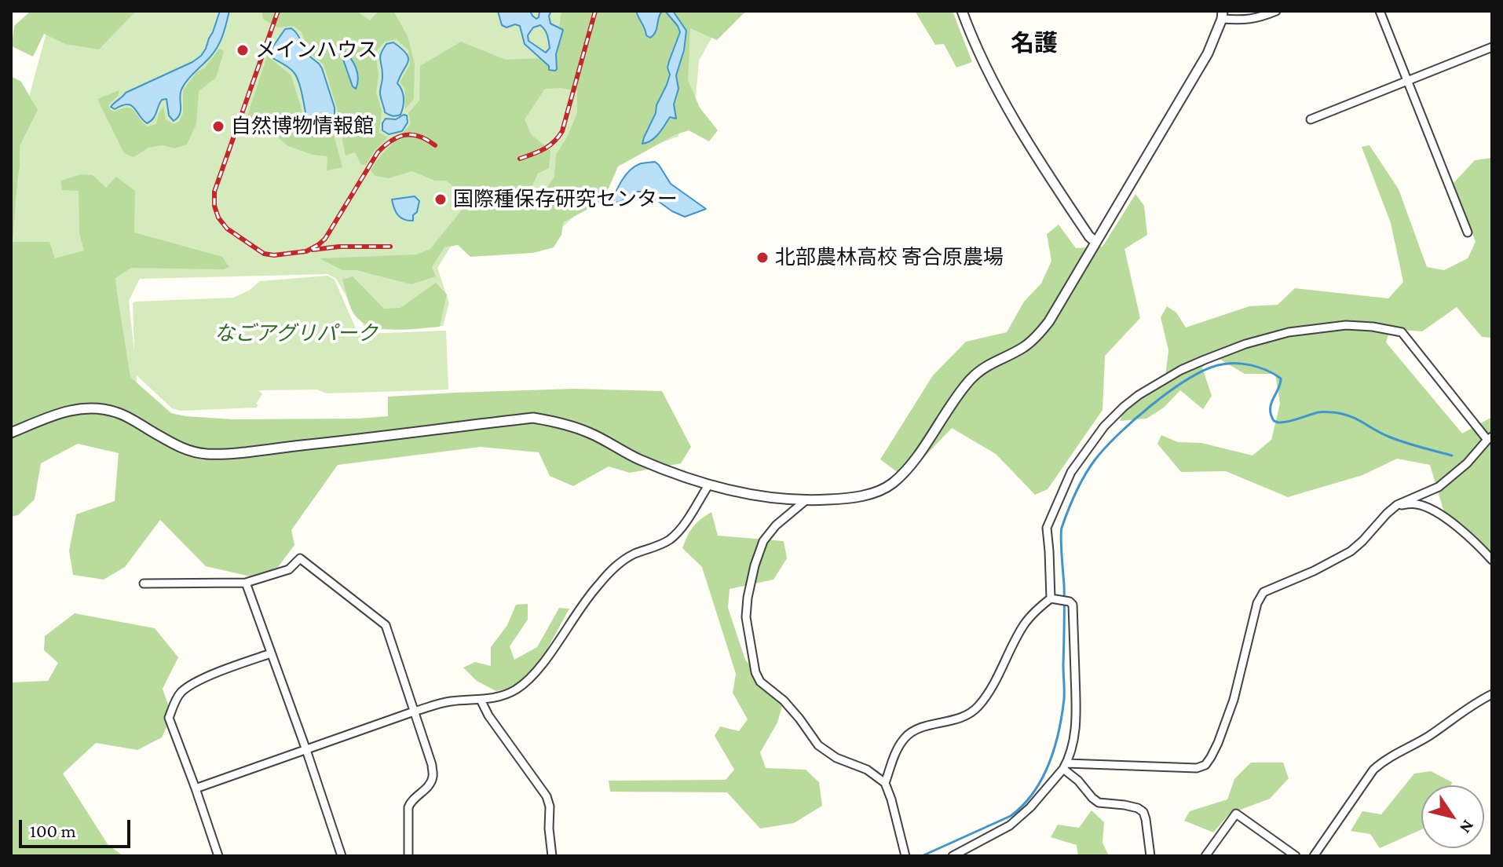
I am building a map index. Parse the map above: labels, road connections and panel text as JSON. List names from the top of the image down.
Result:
{
  "districts": ["名護"],
  "parks": ["なごアグリパーク"],
  "places": [
    "メインハウス",
    "自然博物情報館",
    "国際種保存研究センター",
    "北部農林高校 寄合原農場"
  ],
  "scale_bar": "100 m",
  "north": "bottom right"
}
